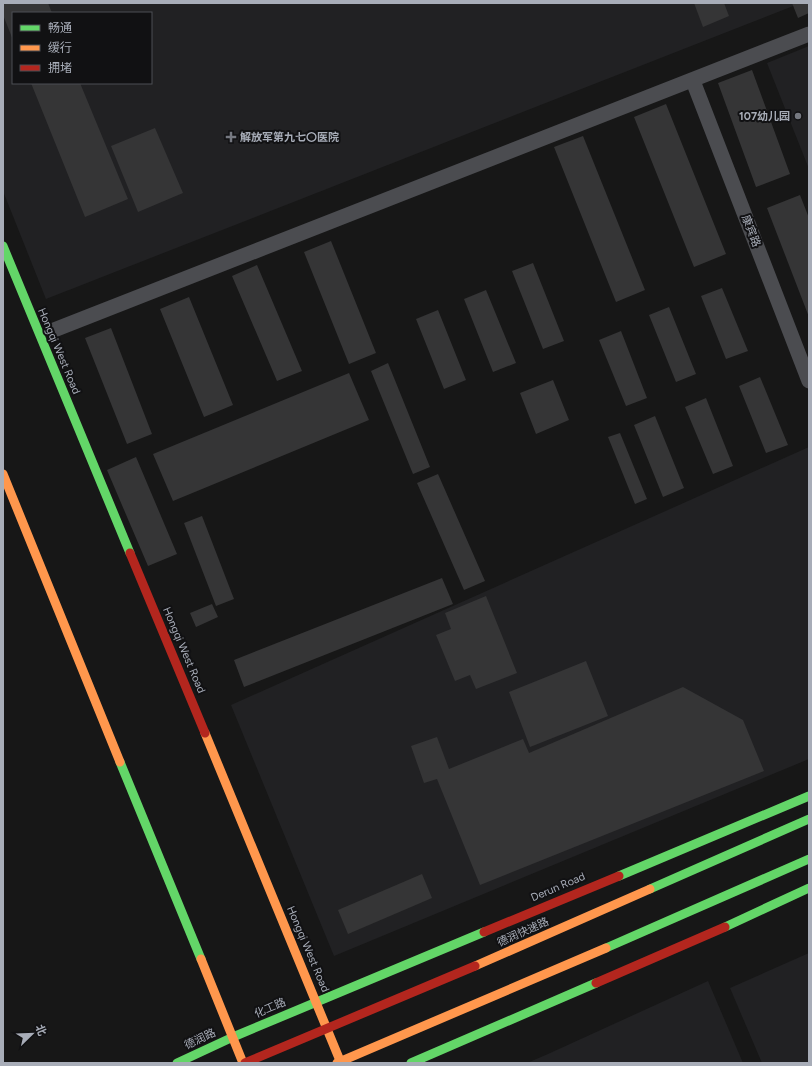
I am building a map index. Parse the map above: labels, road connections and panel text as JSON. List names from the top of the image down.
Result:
{
  "streets": {
    "main road": [
      "Hongqi West Road",
      "Derun Road",
      "德润快速路",
      "化工路",
      "德润路"
    ],
    "street": ["康宾路"]
  },
  "crossings": [
    ["Hongqi West Road", "Derun Road"],
    ["Hongqi West Road", "化工路"],
    ["Derun Road", "化工路"],
    ["化工路", "德润路"]
  ],
  "places": {
    "other": ["107幼儿园"],
    "health": ["解放军第九七〇医院"]
  },
  "legend": ["畅通", "缓行", "拥堵"],
  "north": "top right"
}
